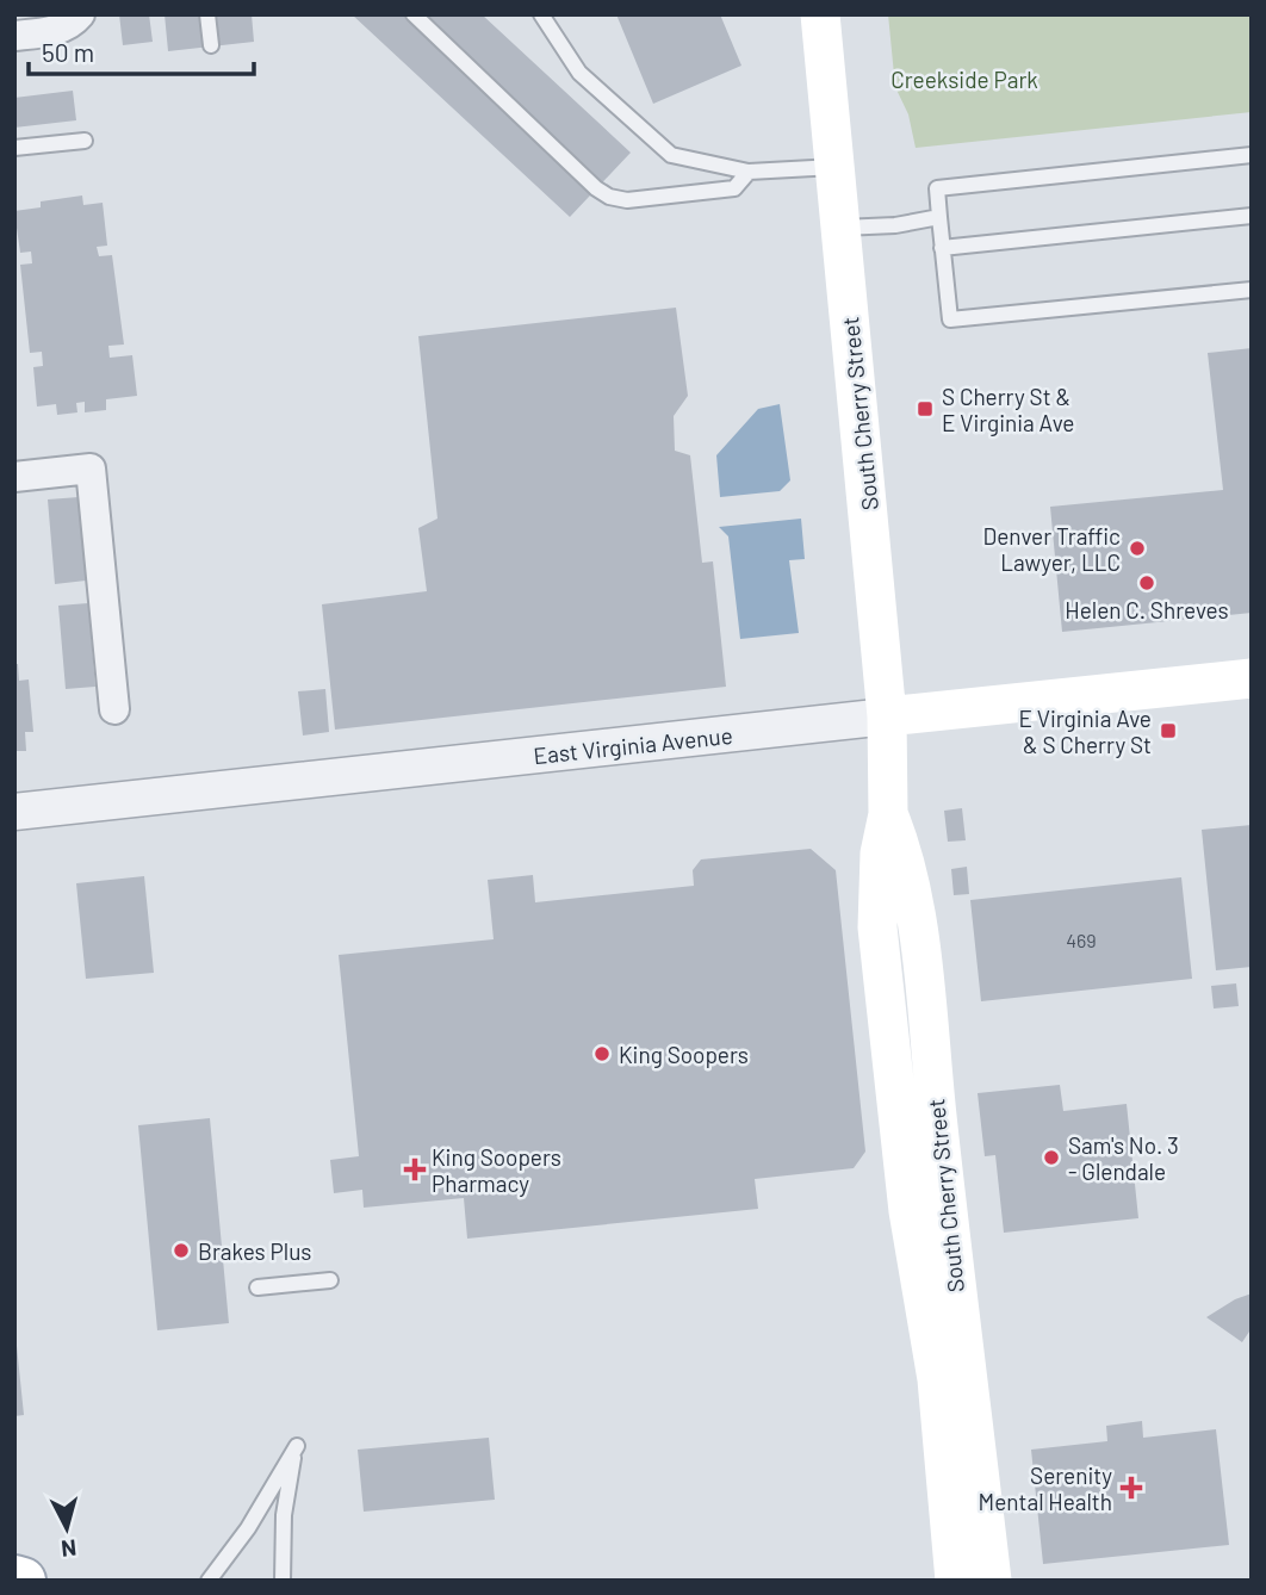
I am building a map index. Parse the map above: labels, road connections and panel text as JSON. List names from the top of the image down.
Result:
{
  "streets": {
    "main road": ["South Cherry Street", "East Virginia Avenue"]
  },
  "crossings": [
    ["South Cherry Street", "East Virginia Avenue"]
  ],
  "parks": ["Creekside Park"],
  "places": {
    "transit": ["S Cherry St & E Virginia Ave", "E Virginia Ave & S Cherry St"],
    "other": [
      "Denver Traffic Lawyer, LLC",
      "Helen C. Shreves",
      "King Soopers",
      "Sam's No. 3 - Glendale",
      "Brakes Plus"
    ],
    "health": ["King Soopers Pharmacy", "Serenity Mental Health"]
  },
  "house_numbers": ["469"],
  "scale_bar": "50 m",
  "north": "bottom"
}
